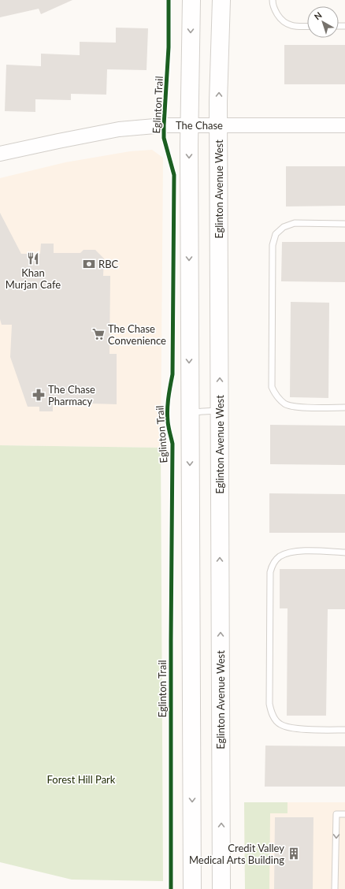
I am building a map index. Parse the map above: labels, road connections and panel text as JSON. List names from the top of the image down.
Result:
{
  "streets": {
    "main road": ["Eglinton Avenue West"],
    "street": ["The Chase"],
    "cycle path": ["Eglinton Trail"]
  },
  "crossings": [
    ["The Chase", "Eglinton Avenue West"]
  ],
  "parks": ["Forest Hill Park"],
  "places": {
    "restaurant": ["Khan Murjan Cafe"],
    "bank": ["RBC"],
    "supermarket": ["The Chase Convenience"],
    "pharmacy": ["The Chase Pharmacy"],
    "building": ["Credit Valley Medical Arts Building"]
  },
  "north": "top left"
}
